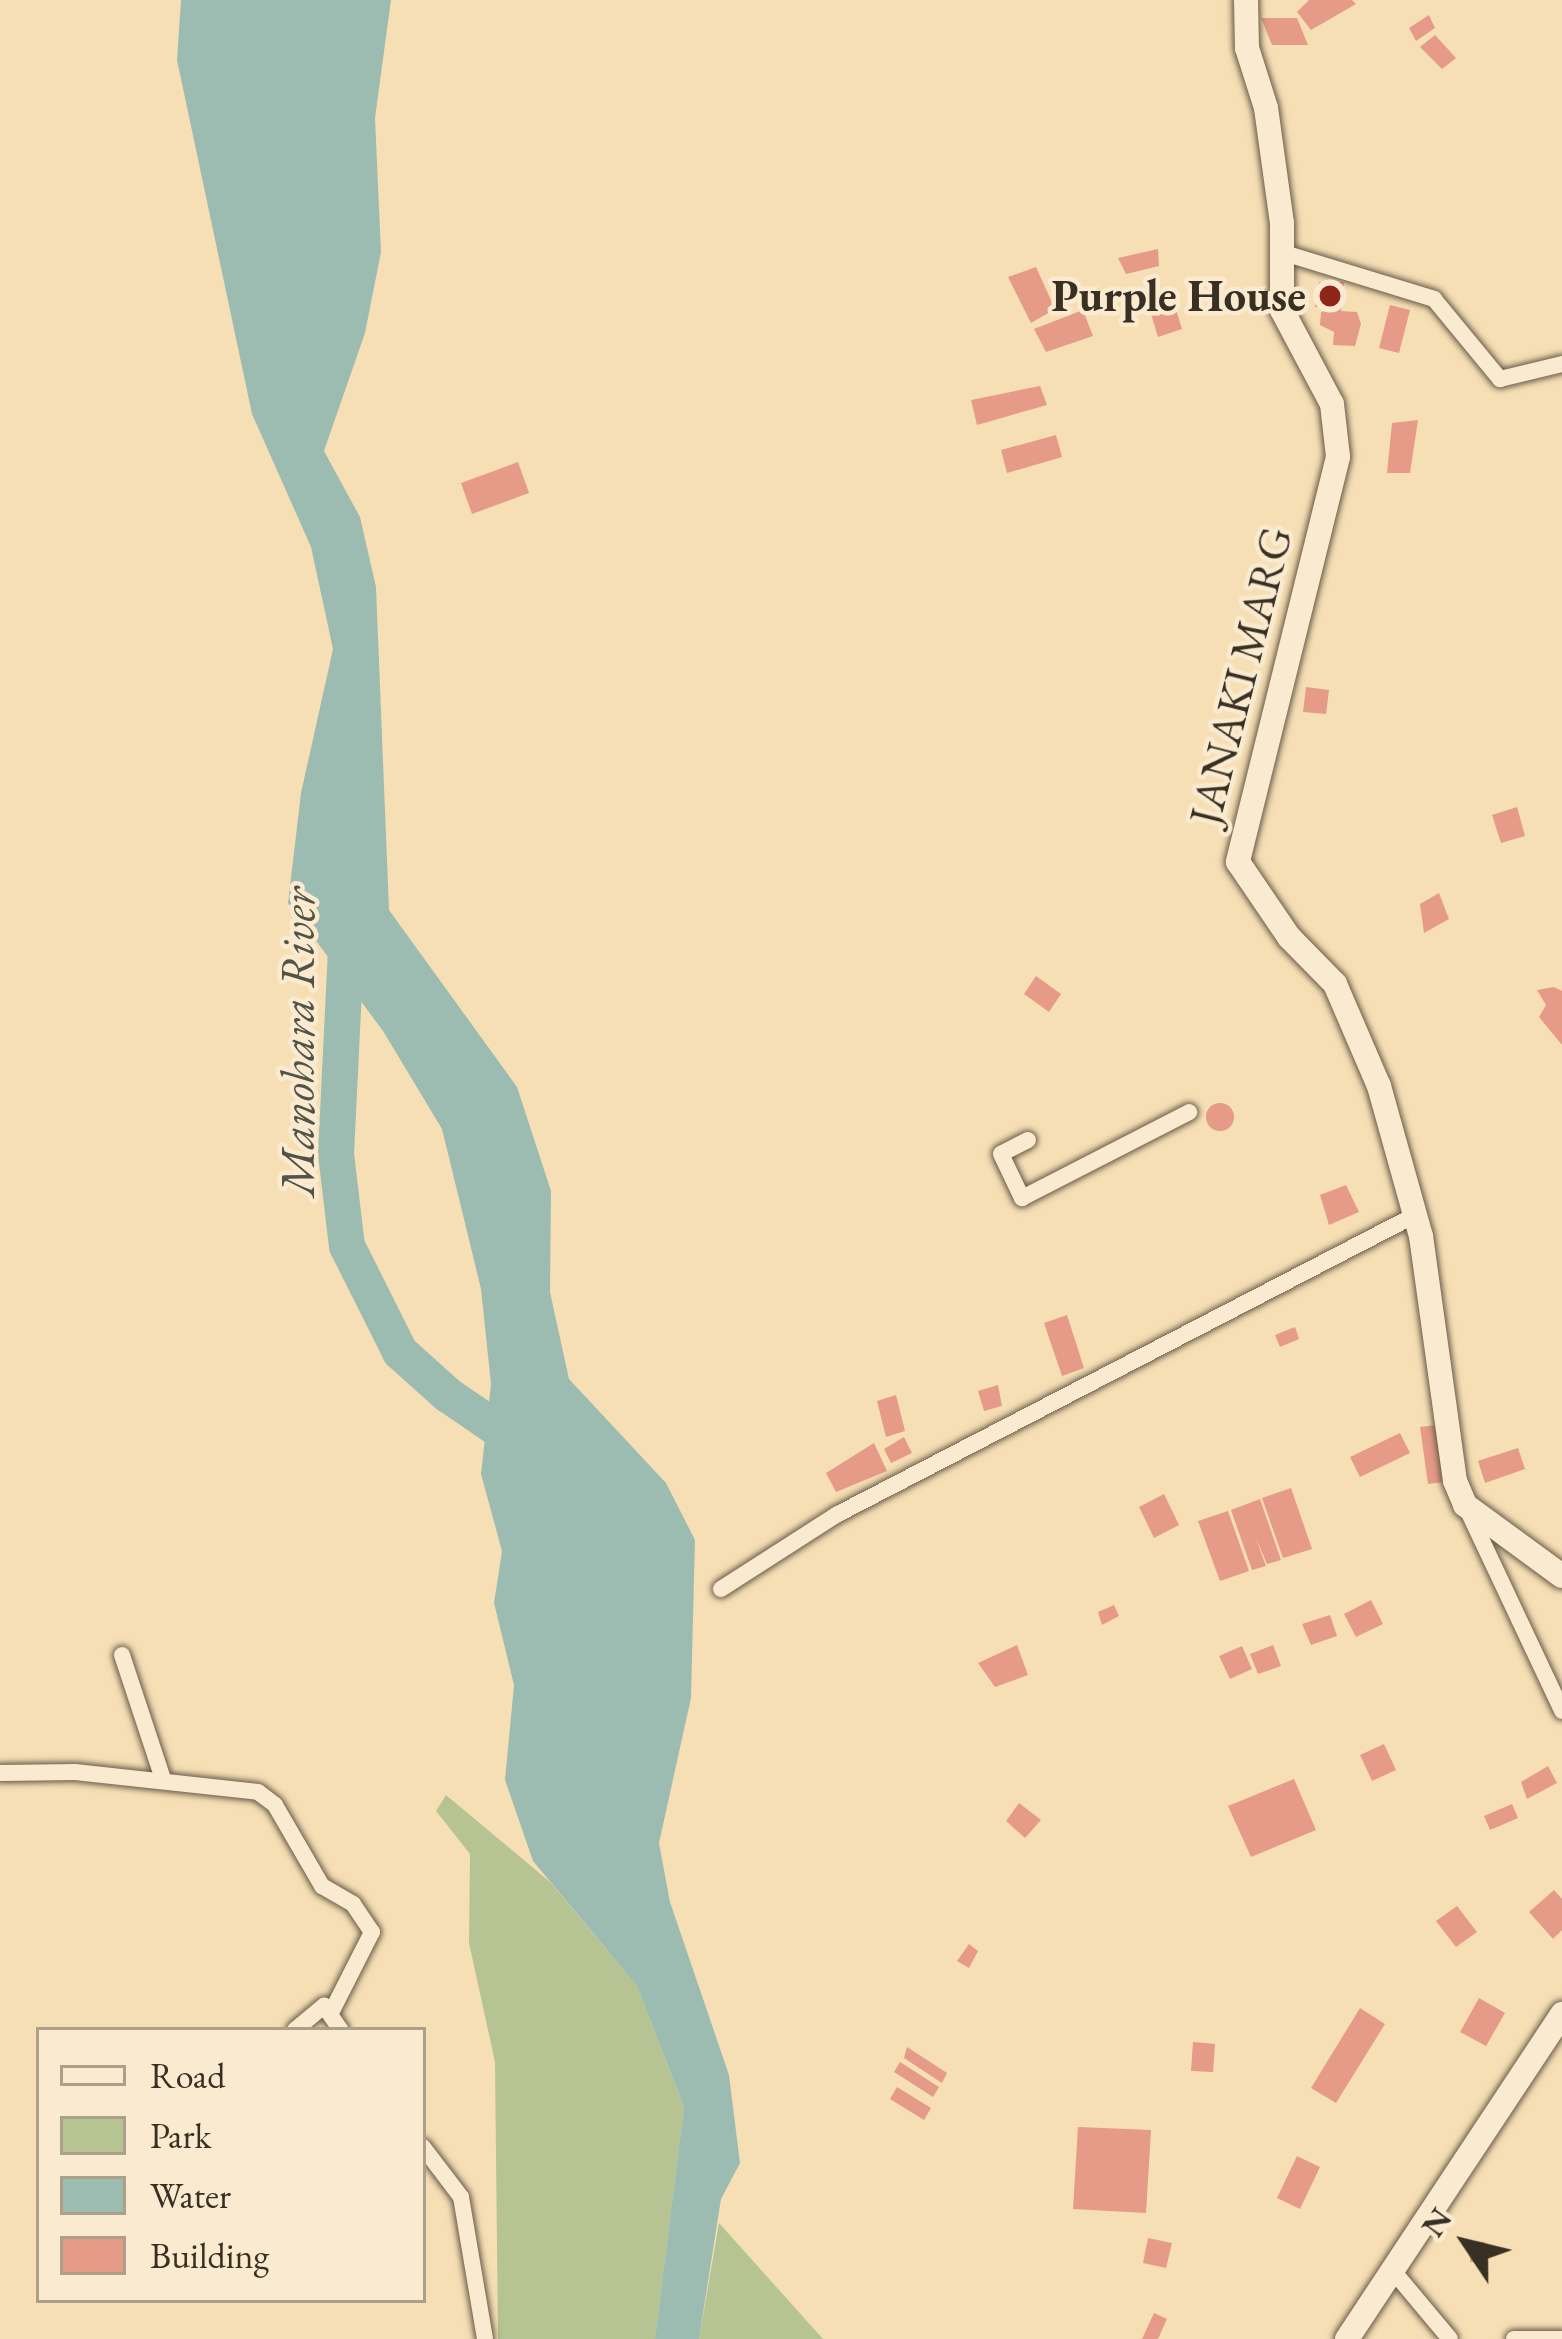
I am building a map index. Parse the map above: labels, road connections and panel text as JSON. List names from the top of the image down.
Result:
{
  "streets": {
    "street": ["JANAKI MARG"]
  },
  "water": ["Manohara River"],
  "places": ["Purple House"],
  "legend": [
    "Road",
    "Park",
    "Water",
    "Building"
  ],
  "north": "top left"
}
